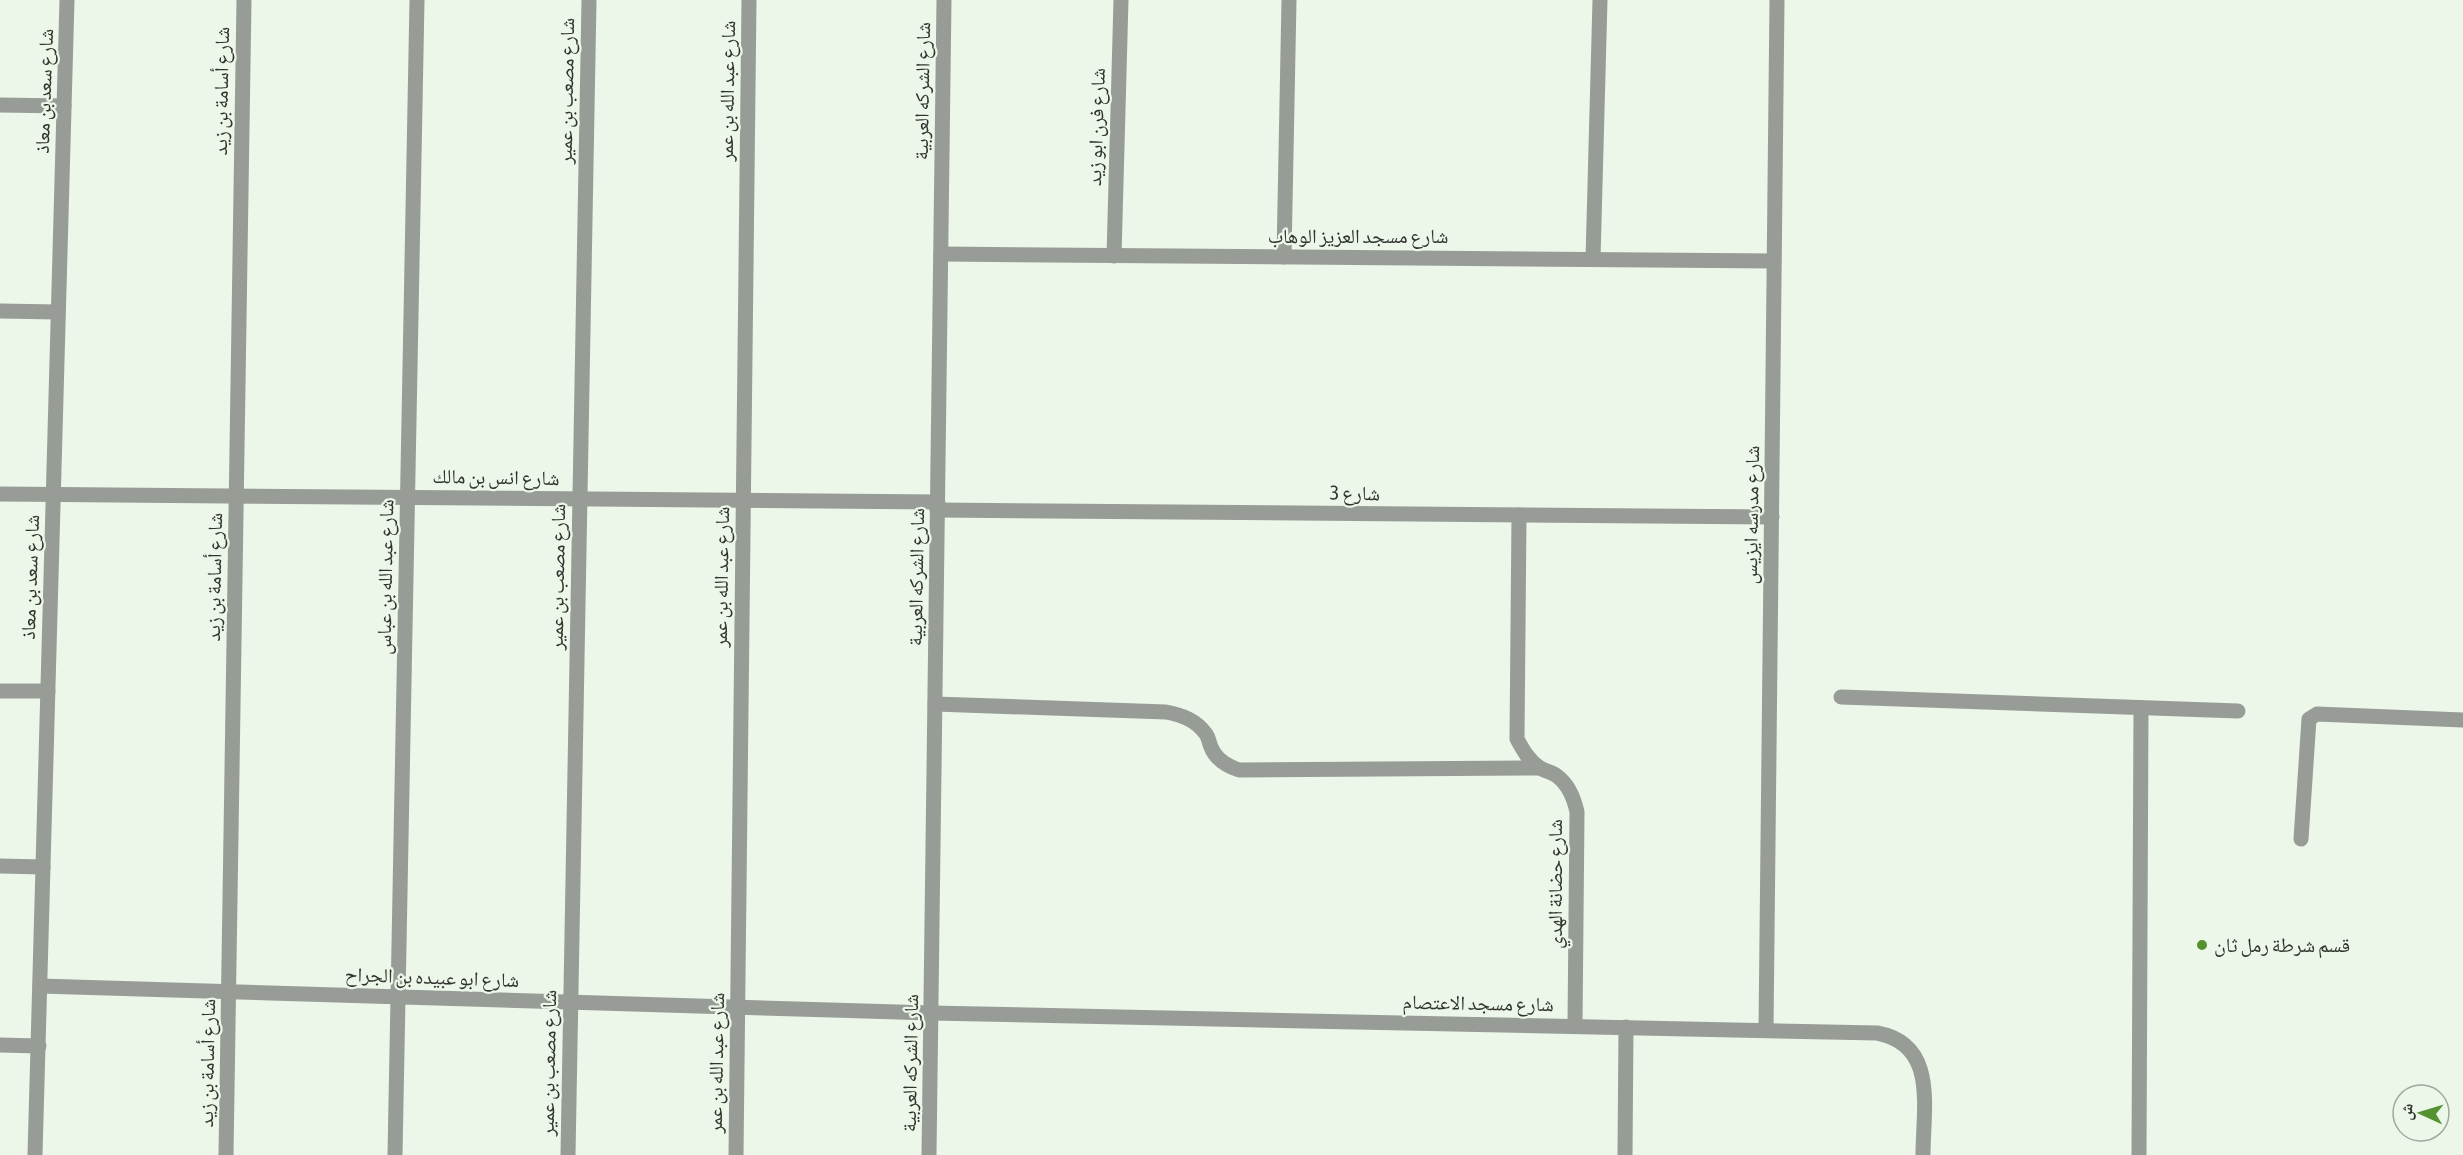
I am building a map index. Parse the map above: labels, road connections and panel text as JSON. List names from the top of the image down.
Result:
{
  "streets": {
    "street": [
      "شارع سعد بن معاذ",
      "شارع أسامة بن زيد",
      "شارع مصعب بن عمير",
      "شارع عبد الله بن عمر",
      "شارع الشركه العربية",
      "شارع فرن ابو زيد",
      "شارع مسجد العزيز الوهاب",
      "شارع انس بن مالك",
      "شارع 3",
      "شارع مدرسه ايزيس",
      "شارع عبد الله بن عباس",
      "شارع حضانة الهدي",
      "شارع ابو عبيده بن الجراح",
      "شارع مسجد الاعتصام"
    ]
  },
  "crossings": [
    ["شارع سعد بن معاذ", "شارع انس بن مالك"],
    ["شارع سعد بن معاذ", "شارع ابو عبيده بن الجراح"],
    ["شارع أسامة بن زيد", "شارع انس بن مالك"],
    ["شارع أسامة بن زيد", "شارع ابو عبيده بن الجراح"],
    ["شارع مصعب بن عمير", "شارع انس بن مالك"],
    ["شارع مصعب بن عمير", "شارع ابو عبيده بن الجراح"],
    ["شارع عبد الله بن عمر", "شارع انس بن مالك"],
    ["شارع عبد الله بن عمر", "شارع ابو عبيده بن الجراح"],
    ["شارع الشركه العربية", "شارع مسجد العزيز الوهاب"],
    ["شارع الشركه العربية", "شارع انس بن مالك"],
    ["شارع الشركه العربية", "شارع 3"],
    ["شارع الشركه العربية", "شارع ابو عبيده بن الجراح"],
    ["شارع الشركه العربية", "شارع مسجد الاعتصام"],
    ["شارع فرن ابو زيد", "شارع مسجد العزيز الوهاب"],
    ["شارع مسجد العزيز الوهاب", "شارع مدرسه ايزيس"],
    ["شارع انس بن مالك", "شارع 3"],
    ["شارع انس بن مالك", "شارع عبد الله بن عباس"],
    ["شارع 3", "شارع مدرسه ايزيس"],
    ["شارع 3", "شارع حضانة الهدي"],
    ["شارع مدرسه ايزيس", "شارع مسجد الاعتصام"],
    ["شارع عبد الله بن عباس", "شارع ابو عبيده بن الجراح"],
    ["شارع حضانة الهدي", "شارع مسجد الاعتصام"],
    ["شارع ابو عبيده بن الجراح", "شارع مسجد الاعتصام"]
  ],
  "places": ["قسم شرطة رمل ثان"],
  "north": "left"
}
